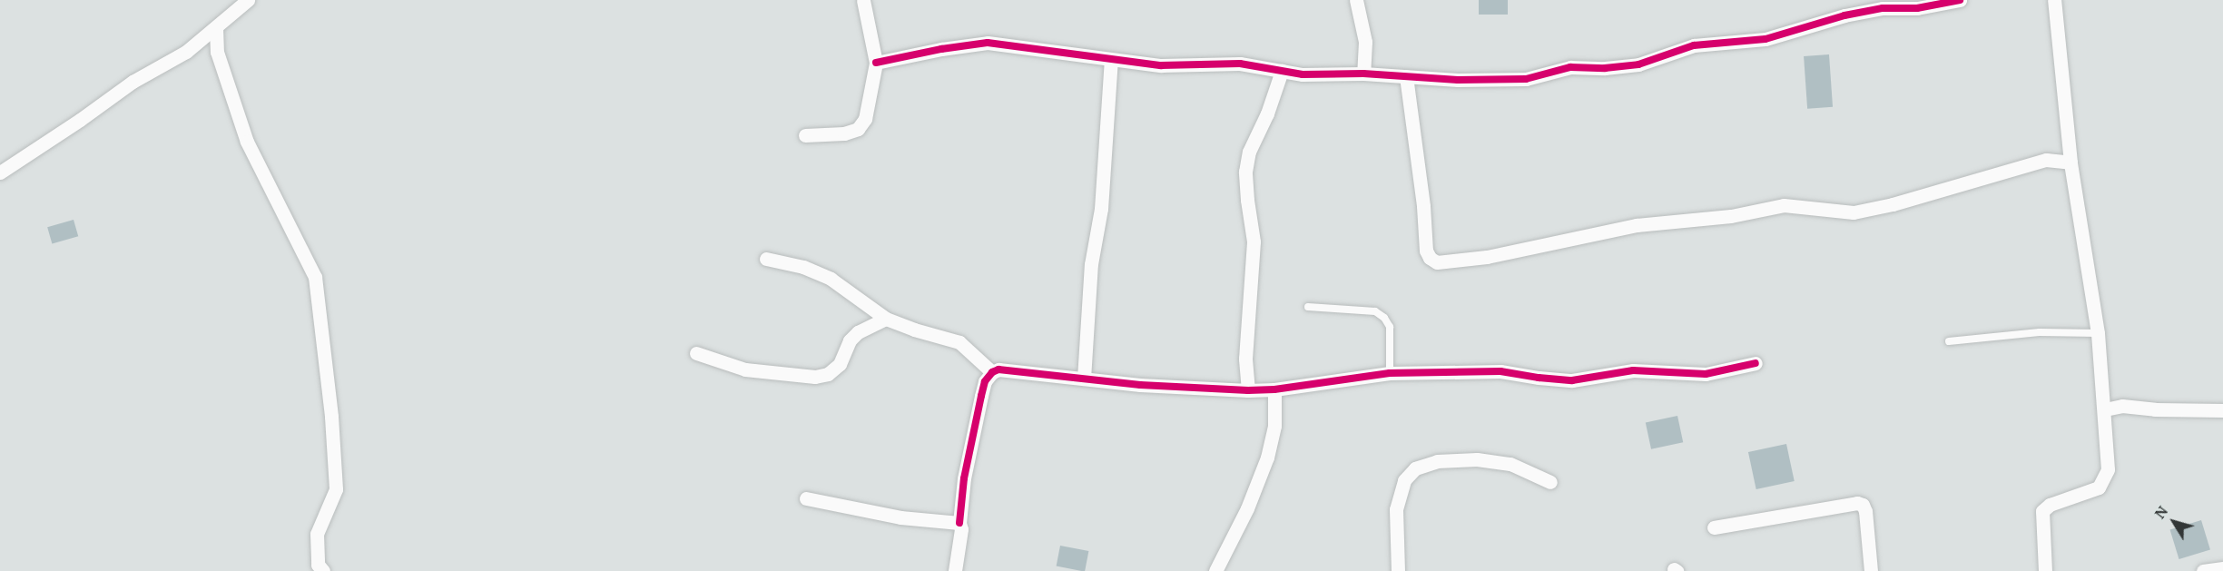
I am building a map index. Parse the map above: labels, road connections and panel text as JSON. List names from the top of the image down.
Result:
{
  "north": "top left"
}
